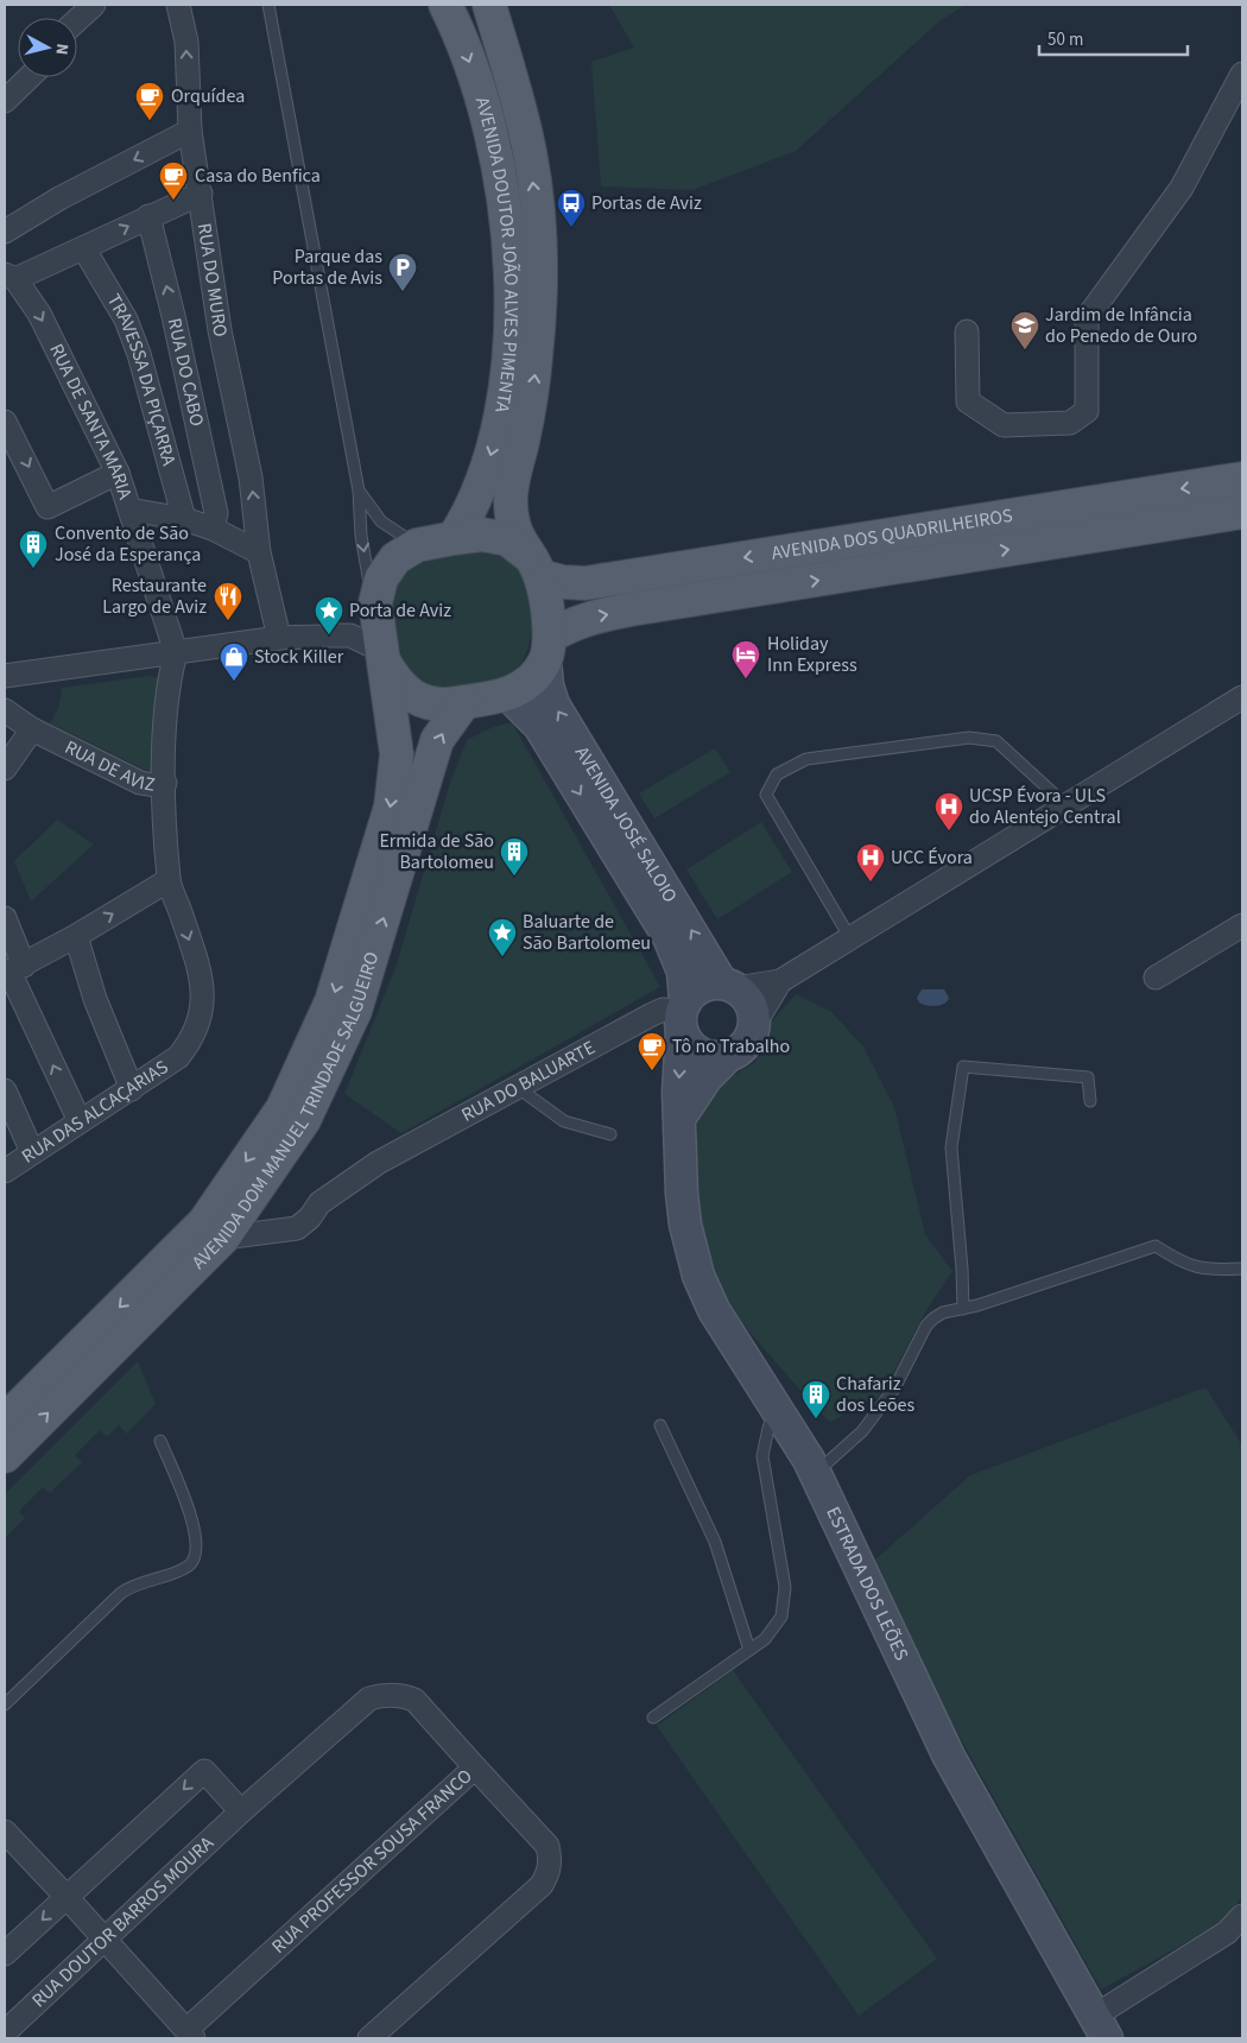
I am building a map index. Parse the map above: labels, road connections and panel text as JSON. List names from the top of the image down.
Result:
{
  "streets": {
    "main road": [
      "AVENIDA DOUTOR JOÃO ALVES PIMENTA",
      "AVENIDA DOS QUADRILHEIROS",
      "AVENIDA JOSÉ SALOIO",
      "AVENIDA DOM MANUEL TRINDADE SALGUEIRO",
      "ESTRADA DOS LEÕES"
    ],
    "street": [
      "RUA DO MURO",
      "RUA DO CABO",
      "TRAVESSA DA PIÇARRA",
      "RUA DE SANTA MARIA",
      "RUA DE AVIZ",
      "RUA DO BALUARTE",
      "RUA DAS ALCAÇARIAS",
      "RUA PROFESSOR SOUSA FRANCO",
      "RUA DOUTOR BARROS MOURA"
    ]
  },
  "crossings": [
    ["AVENIDA DOUTOR JOÃO ALVES PIMENTA", "AVENIDA DOS QUADRILHEIROS"],
    ["AVENIDA DOUTOR JOÃO ALVES PIMENTA", "AVENIDA JOSÉ SALOIO"],
    ["AVENIDA DOUTOR JOÃO ALVES PIMENTA", "AVENIDA DOM MANUEL TRINDADE SALGUEIRO"],
    ["RUA DE SANTA MARIA", "RUA DE AVIZ"],
    ["AVENIDA DOS QUADRILHEIROS", "AVENIDA JOSÉ SALOIO"],
    ["AVENIDA DOS QUADRILHEIROS", "AVENIDA DOM MANUEL TRINDADE SALGUEIRO"],
    ["RUA DE AVIZ", "RUA DAS ALCAÇARIAS"],
    ["AVENIDA JOSÉ SALOIO", "RUA DO BALUARTE"],
    ["AVENIDA JOSÉ SALOIO", "AVENIDA DOM MANUEL TRINDADE SALGUEIRO"],
    ["AVENIDA JOSÉ SALOIO", "ESTRADA DOS LEÕES"],
    ["RUA DO BALUARTE", "AVENIDA DOM MANUEL TRINDADE SALGUEIRO"],
    ["RUA PROFESSOR SOUSA FRANCO", "RUA DOUTOR BARROS MOURA"]
  ],
  "one_way": [
    "RUA DO MURO",
    "RUA DO CABO",
    "RUA DE SANTA MARIA",
    "RUA DAS ALCAÇARIAS"
  ],
  "places": {
    "cafe": ["Orquídea", "Casa do Benfica", "Tô no Trabalho"],
    "bus stop": ["Portas de Aviz"],
    "parking": ["Parque das Portas de Avis"],
    "school or university": ["Jardim de Infância do Penedo de Ouro"],
    "building": ["Convento de São José da Esperança", "Ermida de São Bartolomeu", "Chafariz dos Leões"],
    "restaurant": ["Restaurante Largo de Aviz"],
    "place": ["Porta de Aviz", "Baluarte de São Bartolomeu"],
    "hotel": ["Holiday Inn Express"],
    "shop": ["Stock Killer"],
    "hospital": ["UCSP Évora - ULS do Alentejo Central", "UCC Évora"]
  },
  "scale_bar": "50 m",
  "north": "right"
}
